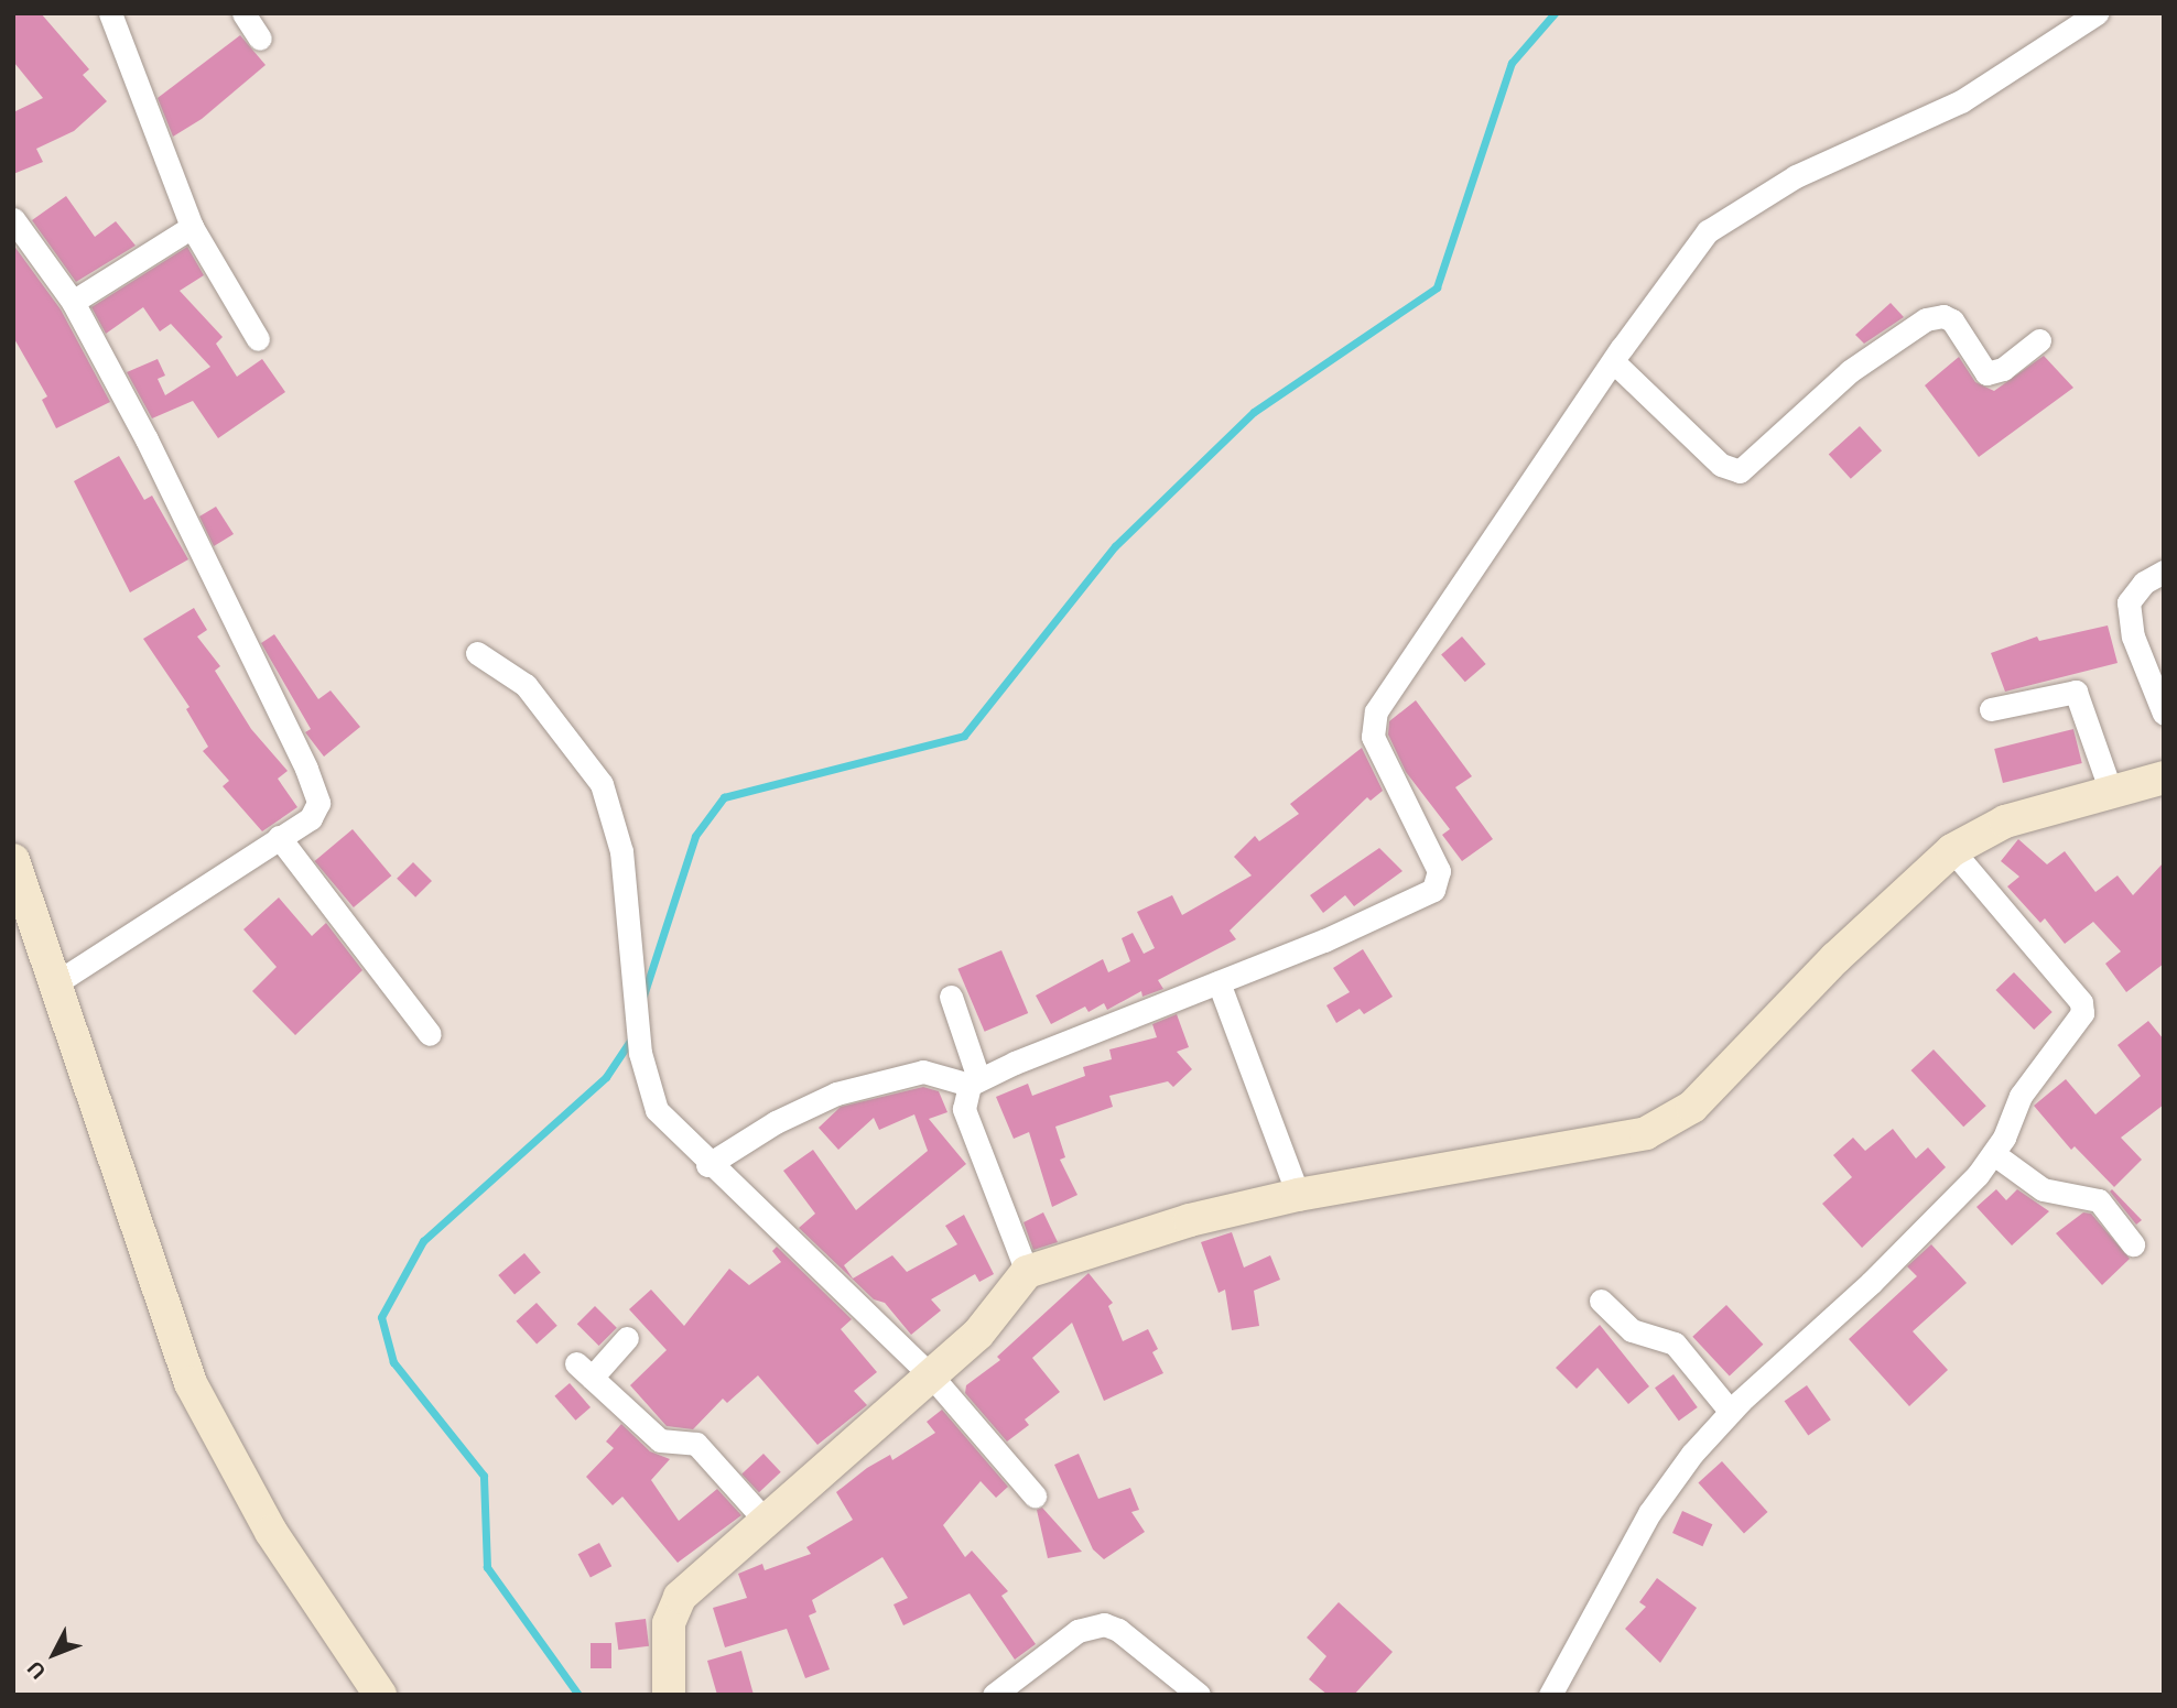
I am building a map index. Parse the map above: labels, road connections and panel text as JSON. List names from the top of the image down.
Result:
{
  "north": "bottom left"
}
